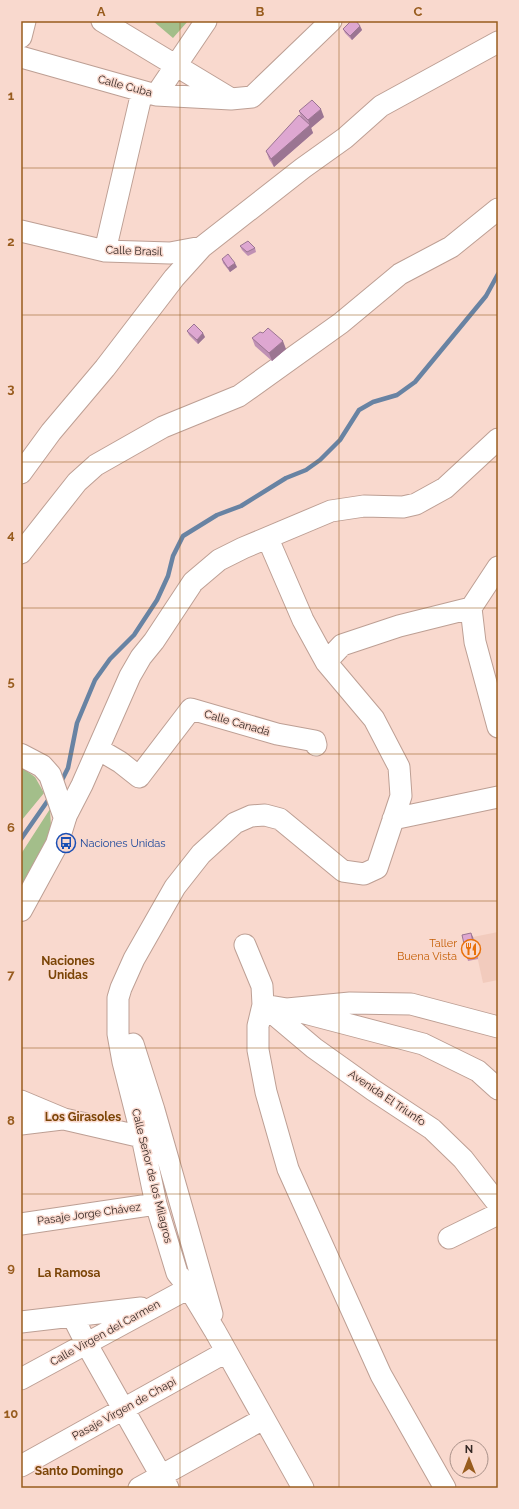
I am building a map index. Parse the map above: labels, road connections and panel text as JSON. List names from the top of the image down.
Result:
{
  "streets": {
    "street": [
      "Calle Cuba",
      "Calle Brasil",
      "Calle Canadá",
      "Avenida El Triunfo",
      "Calle Señor de los Milagros",
      "Pasaje Jorge Chávez",
      "Calle Virgen del Carmen",
      "Pasaje Virgen de Chapi"
    ]
  },
  "crossings": [
    ["Calle Señor de los Milagros", "Pasaje Jorge Chávez"],
    ["Calle Señor de los Milagros", "Calle Virgen del Carmen"],
    ["Calle Señor de los Milagros", "Pasaje Virgen de Chapi"]
  ],
  "districts": [
    "Naciones Unidas",
    "Los Girasoles",
    "La Ramosa",
    "Santo Domingo"
  ],
  "places": {
    "bus stop": ["Naciones Unidas"],
    "restaurant": ["Taller Buena Vista"]
  },
  "north": "top",
  "grid": {
    "columns": ["A", "B", "C"],
    "rows": [
      "1",
      "2",
      "3",
      "4",
      "5",
      "6",
      "7",
      "8",
      "9",
      "10"
    ]
  }
}
